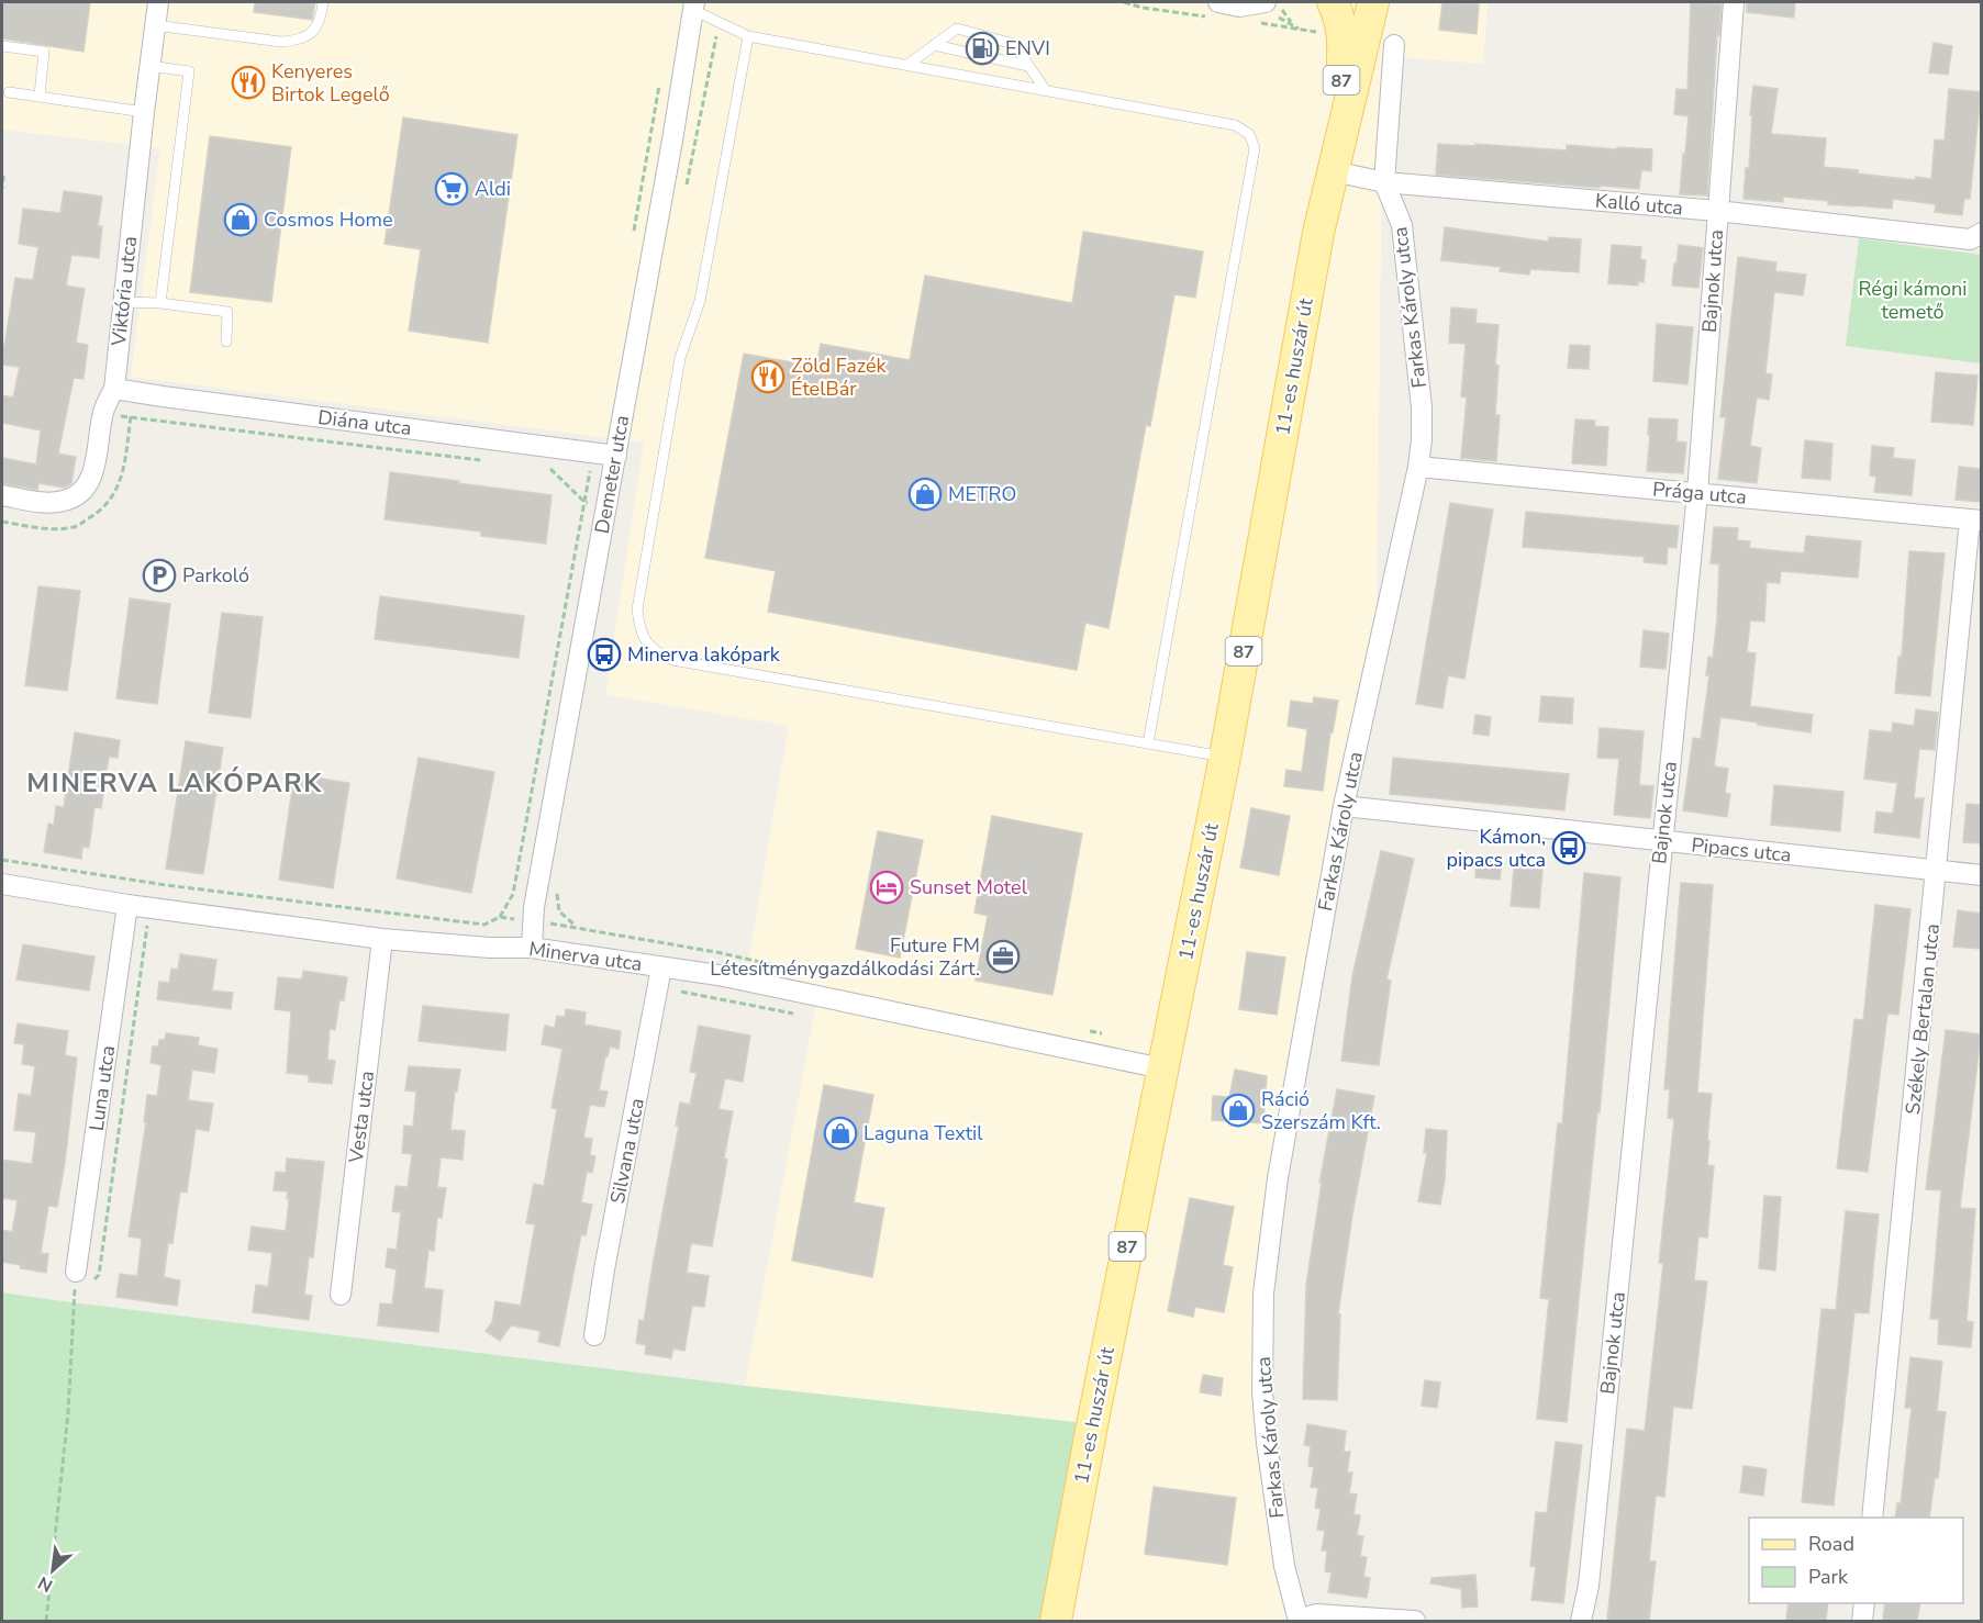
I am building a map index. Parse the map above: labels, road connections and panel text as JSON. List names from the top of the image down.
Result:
{
  "streets": {
    "main road": ["87", "11-es huszár út"],
    "street": [
      "Kalló utca",
      "Bajnok utca",
      "Viktória utca",
      "Farkas Károly utca",
      "Diána utca",
      "Demeter utca",
      "Prága utca",
      "Pipacs utca",
      "Minerva utca",
      "Székely Bertalan utca",
      "Luna utca",
      "Vesta utca",
      "Silvana utca"
    ]
  },
  "crossings": [
    ["87", "Kalló utca"],
    ["87", "11-es huszár út"],
    ["Kalló utca", "Bajnok utca"],
    ["Kalló utca", "Farkas Károly utca"],
    ["Kalló utca", "11-es huszár út"],
    ["Bajnok utca", "Prága utca"],
    ["Bajnok utca", "Pipacs utca"],
    ["Viktória utca", "Diána utca"],
    ["Farkas Károly utca", "Prága utca"],
    ["Farkas Károly utca", "Pipacs utca"],
    ["11-es huszár út", "Minerva utca"],
    ["Diána utca", "Demeter utca"],
    ["Demeter utca", "Minerva utca"],
    ["Prága utca", "Székely Bertalan utca"],
    ["Pipacs utca", "Székely Bertalan utca"],
    ["Minerva utca", "Luna utca"],
    ["Minerva utca", "Vesta utca"],
    ["Minerva utca", "Silvana utca"]
  ],
  "districts": ["MINERVA LAKÓPARK"],
  "parks": ["Régi kámoni temető"],
  "places": {
    "fuel station": ["ENVI"],
    "restaurant": ["Kenyeres Birtok Legelő", "Zöld Fazék ÉtelBár"],
    "supermarket": ["Aldi"],
    "shop": [
      "Cosmos Home",
      "METRO",
      "Ráció Szerszám Kft.",
      "Laguna Textil"
    ],
    "parking": ["Parkoló"],
    "bus stop": ["Minerva lakópark", "Kámon, pipacs utca"],
    "hotel": ["Sunset Motel"],
    "office": ["Future FM Létesítménygazdálkodási Zárt."]
  },
  "legend": ["Road", "Park"],
  "north": "bottom left"
}
